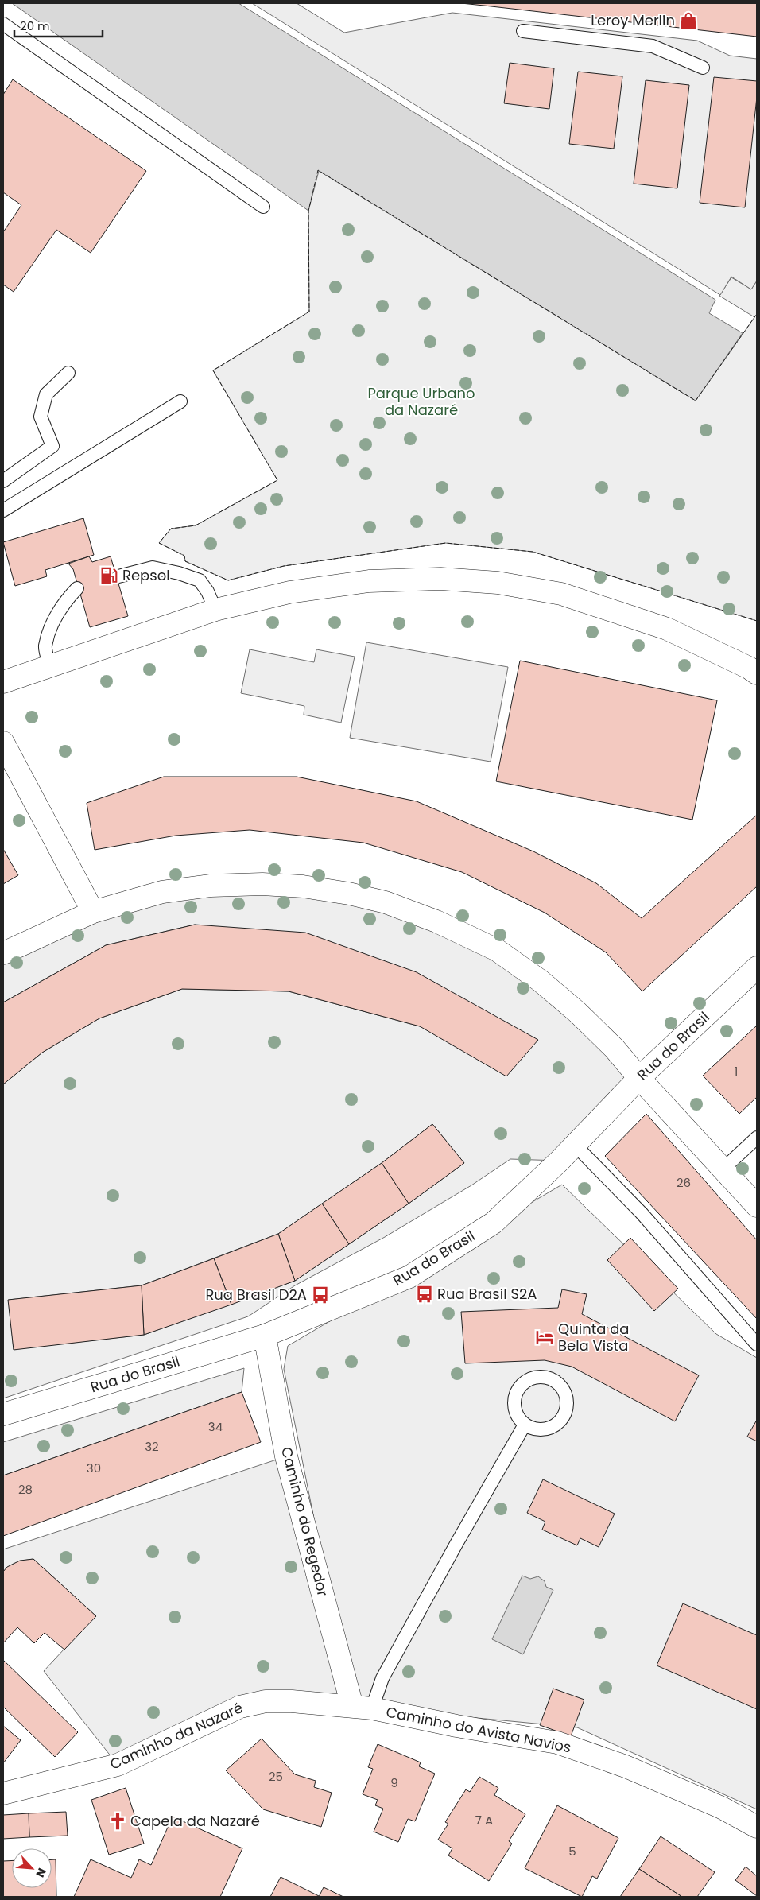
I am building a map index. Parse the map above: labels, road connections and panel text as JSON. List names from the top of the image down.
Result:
{
  "streets": {
    "street": [
      "Rua do Brasil",
      "Caminho do Regedor",
      "Caminho do Avista Navios",
      "Caminho da Nazaré"
    ]
  },
  "crossings": [
    ["Rua do Brasil", "Caminho do Regedor"],
    ["Caminho do Regedor", "Caminho do Avista Navios"],
    ["Caminho do Regedor", "Caminho da Nazaré"],
    ["Caminho do Avista Navios", "Caminho da Nazaré"]
  ],
  "parks": ["Parque Urbano da Nazaré"],
  "places": {
    "shop": ["Leroy Merlin"],
    "fuel station": ["Repsol"],
    "bus stop": ["Rua Brasil S2A", "Rua Brasil D2A"],
    "hotel": ["Quinta da Bela Vista"],
    "church": ["Capela da Nazaré"]
  },
  "house_numbers": [
    "1",
    "26",
    "34",
    "32",
    "30",
    "28",
    "25",
    "9",
    "7 A",
    "5"
  ],
  "scale_bar": "20 m",
  "north": "bottom right"
}
